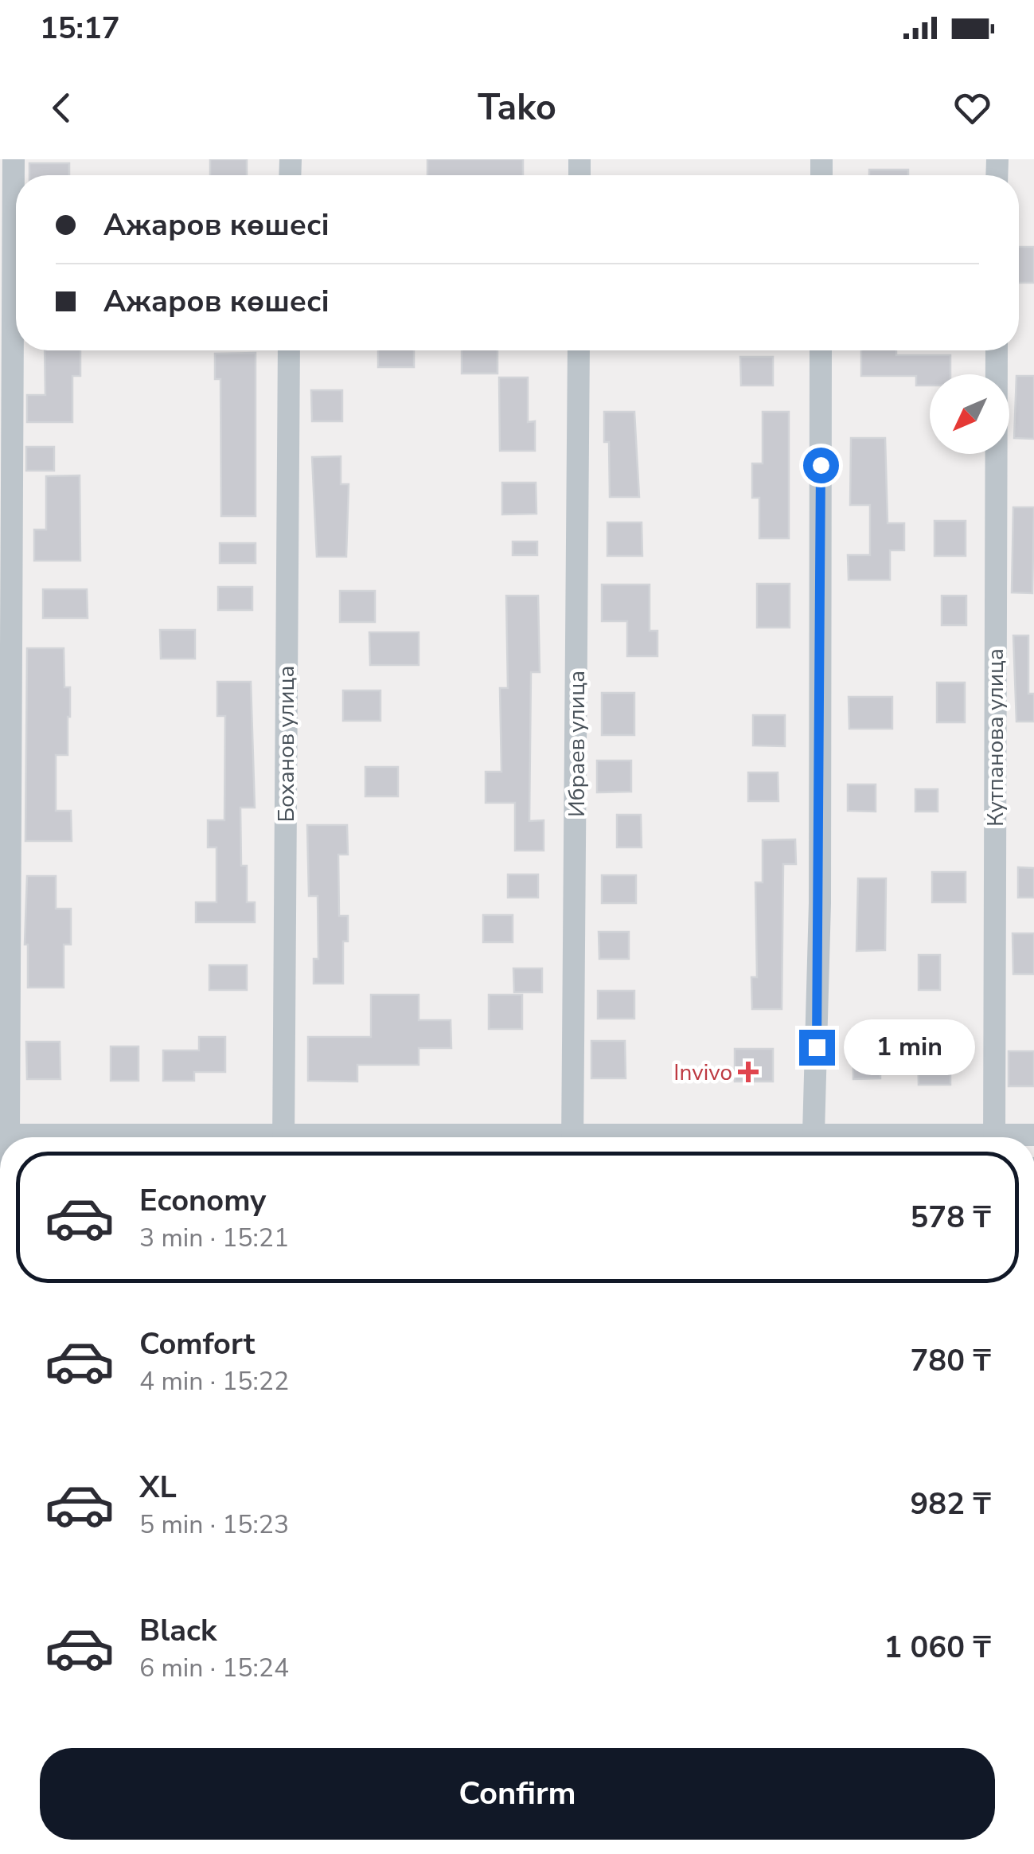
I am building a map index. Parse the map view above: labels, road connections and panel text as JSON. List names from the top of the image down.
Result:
{
  "streets": {
    "street": ["Кутпанова улица", "Боханов улица", "Ибраев улица"]
  },
  "places": {
    "health": ["Invivo"]
  },
  "north": "bottom left",
  "page": {
    "status": "15:17",
    "header": "Tako",
    "banner": ["Ажаров көшесі", "Ажаров көшесі"],
    "bubble": "1 min",
    "list": [
      {
        "name": "Economy",
        "note": "3 min · 15:21",
        "value": "578 ₸"
      },
      {
        "name": "Comfort",
        "note": "4 min · 15:22",
        "value": "780 ₸"
      },
      {
        "name": "XL",
        "note": "5 min · 15:23",
        "value": "982 ₸"
      },
      {
        "name": "Black",
        "note": "6 min · 15:24",
        "value": "1 060 ₸"
      }
    ],
    "buttons": "Confirm"
  }
}
